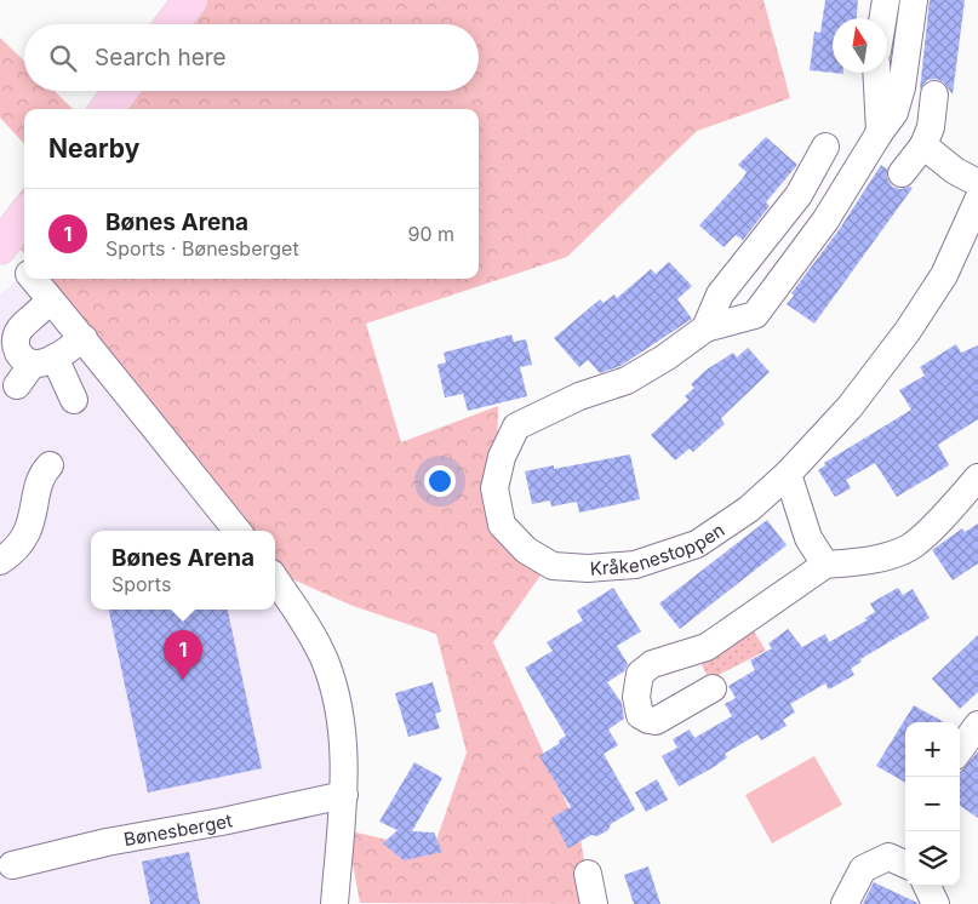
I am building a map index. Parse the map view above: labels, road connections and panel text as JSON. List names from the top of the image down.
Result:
{
  "streets": {
    "street": ["Kråkenestoppen", "Bønesberget"]
  },
  "north": "top",
  "page": {
    "search": "Search here",
    "heading": "Nearby",
    "list": [
      {
        "mark": "1",
        "name": "Bønes Arena",
        "note": "Sports · Bønesberget",
        "value": "90 m"
      }
    ],
    "popup": ["Bønes Arena", "Sports"],
    "pins": "1",
    "map_buttons": ["+", "−"]
  }
}
